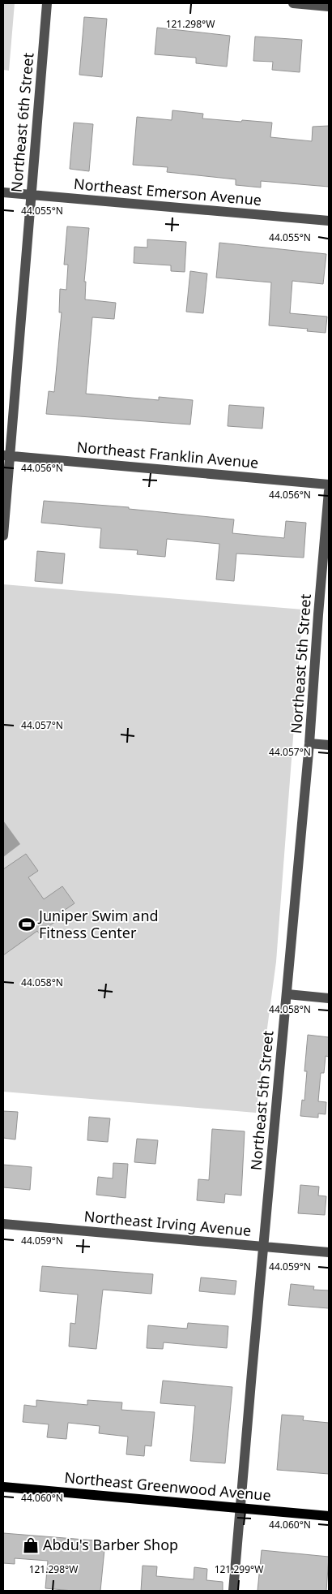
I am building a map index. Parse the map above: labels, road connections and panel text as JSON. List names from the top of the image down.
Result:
{
  "streets": {
    "main road": ["Northeast Greenwood Avenue"],
    "street": [
      "Northeast 6th Street",
      "Northeast Emerson Avenue",
      "Northeast Franklin Avenue",
      "Northeast 5th Street",
      "Northeast Irving Avenue"
    ]
  },
  "crossings": [
    ["Northeast 6th Street", "Northeast Emerson Avenue"],
    ["Northeast 6th Street", "Northeast Franklin Avenue"],
    ["Northeast 5th Street", "Northeast Irving Avenue"],
    ["Northeast 5th Street", "Northeast Greenwood Avenue"]
  ],
  "places": {
    "sports": ["Juniper Swim and Fitness Center"],
    "shop": ["Abdu's Barber Shop"]
  },
  "coordinates": [
    "121.298°W",
    "44.055°N",
    "44.056°N",
    "44.057°N",
    "44.058°N",
    "44.059°N",
    "44.060°N",
    "121.299°W"
  ]
}
